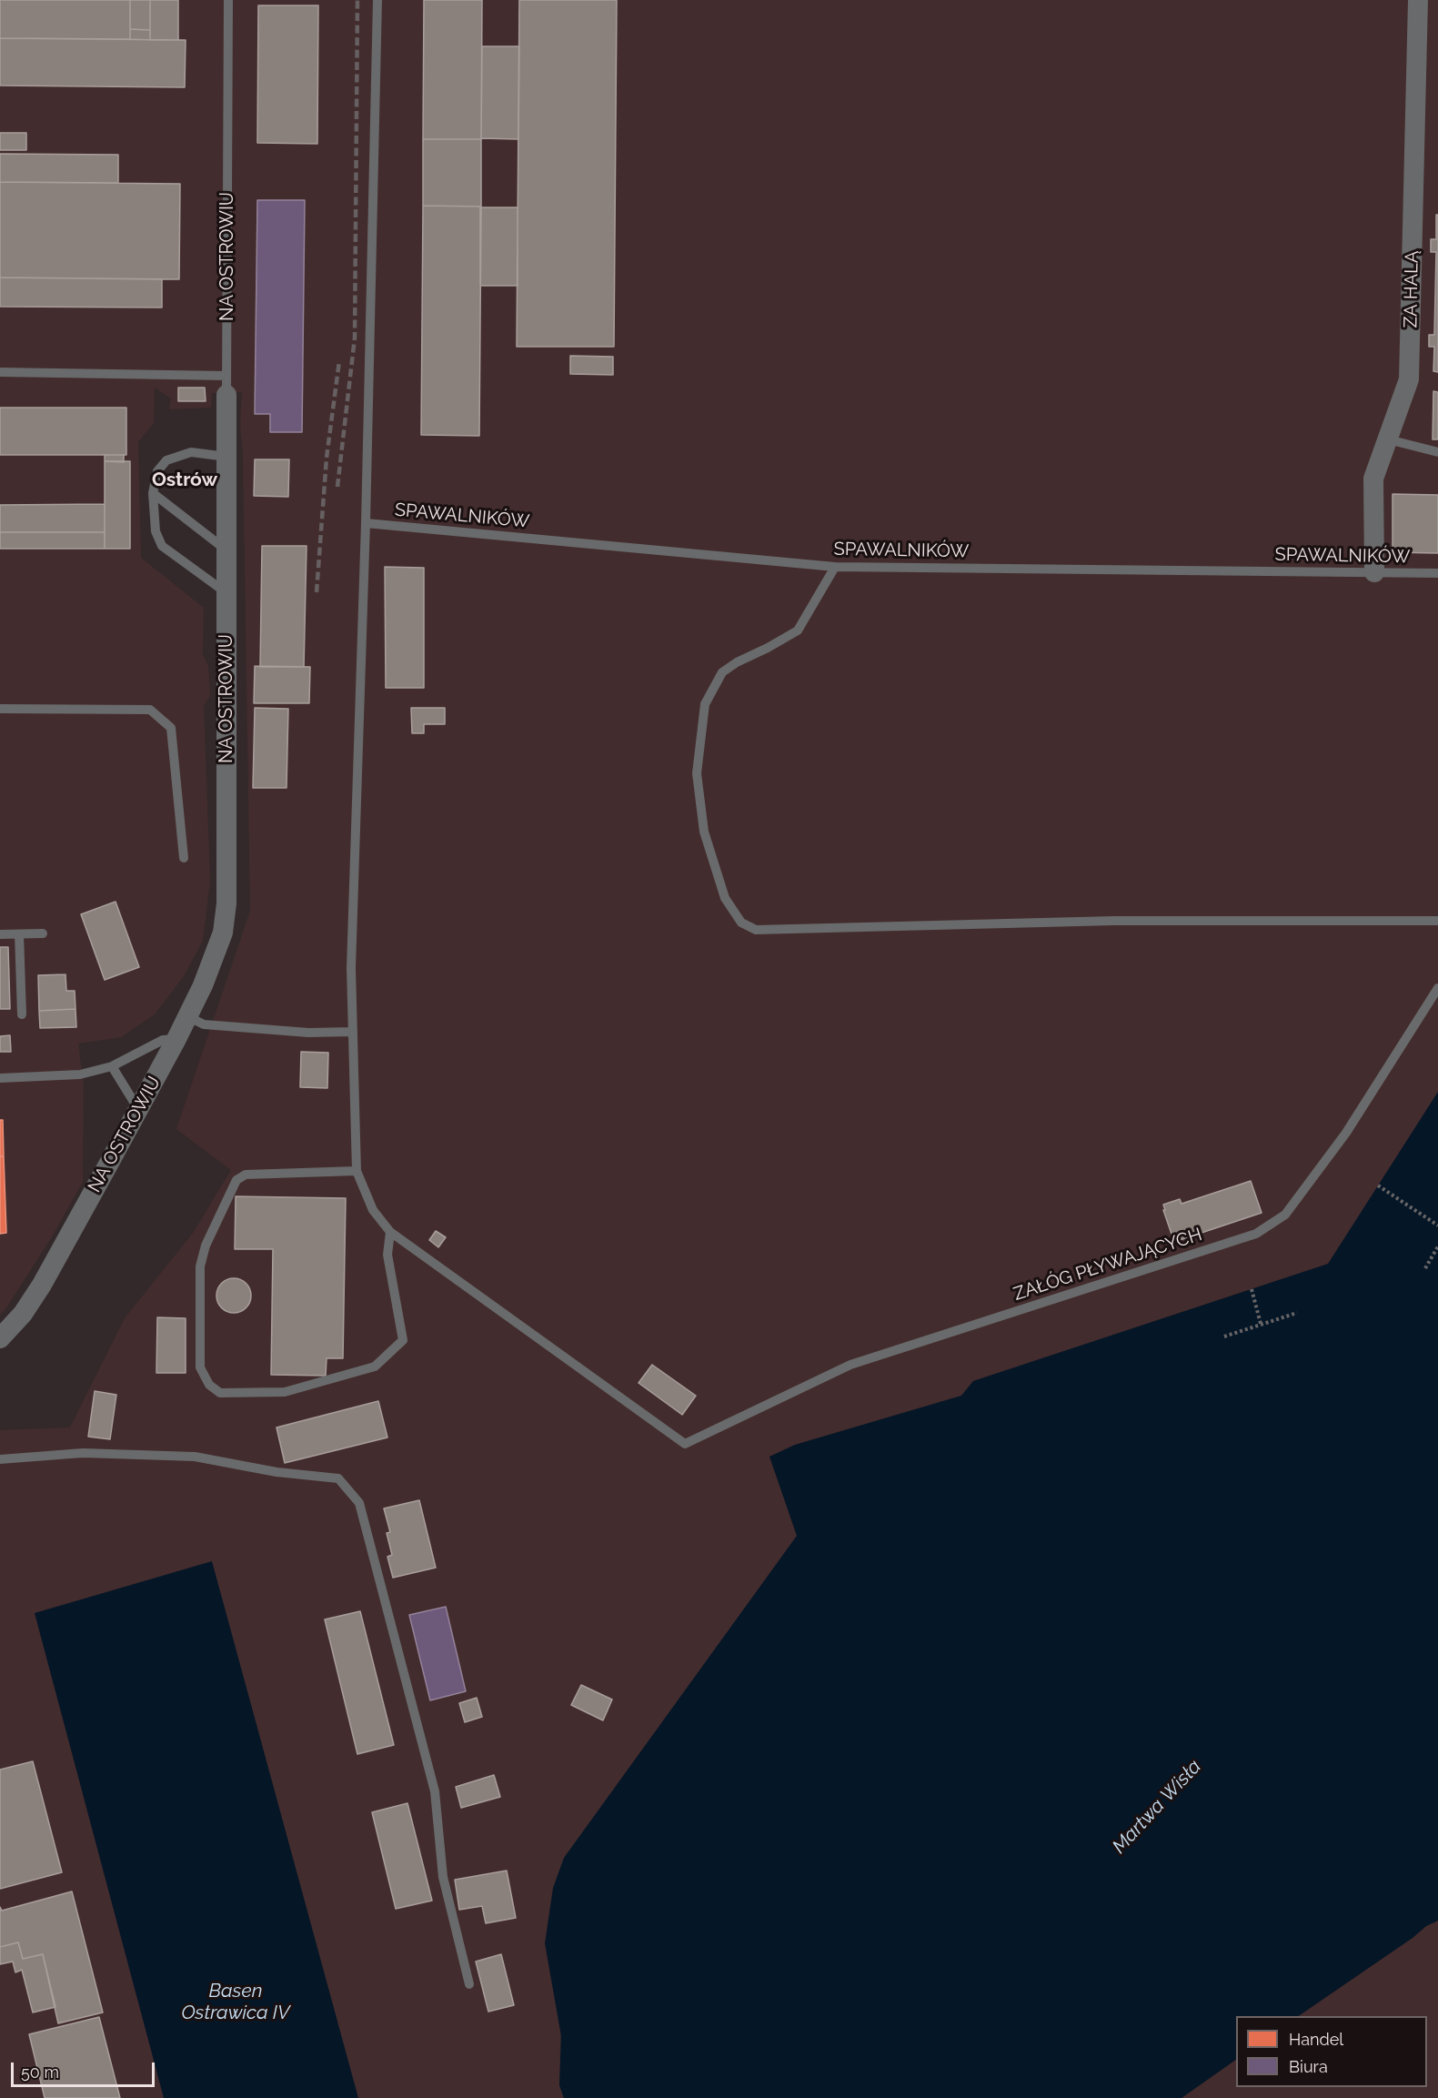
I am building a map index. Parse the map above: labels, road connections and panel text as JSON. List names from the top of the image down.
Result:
{
  "streets": {
    "street": ["NA OSTROWIU", "ZA HALĄ"],
    "lane": ["SPAWALNIKÓW", "ZAŁÓG PŁYWAJĄCYCH"]
  },
  "crossings": [
    ["ZA HALĄ", "SPAWALNIKÓW"]
  ],
  "districts": ["Ostrów"],
  "water": ["Martwa Wisła", "Basen Ostrawica IV"],
  "legend": ["Handel", "Biura"],
  "scale_bar": "50 m"
}
